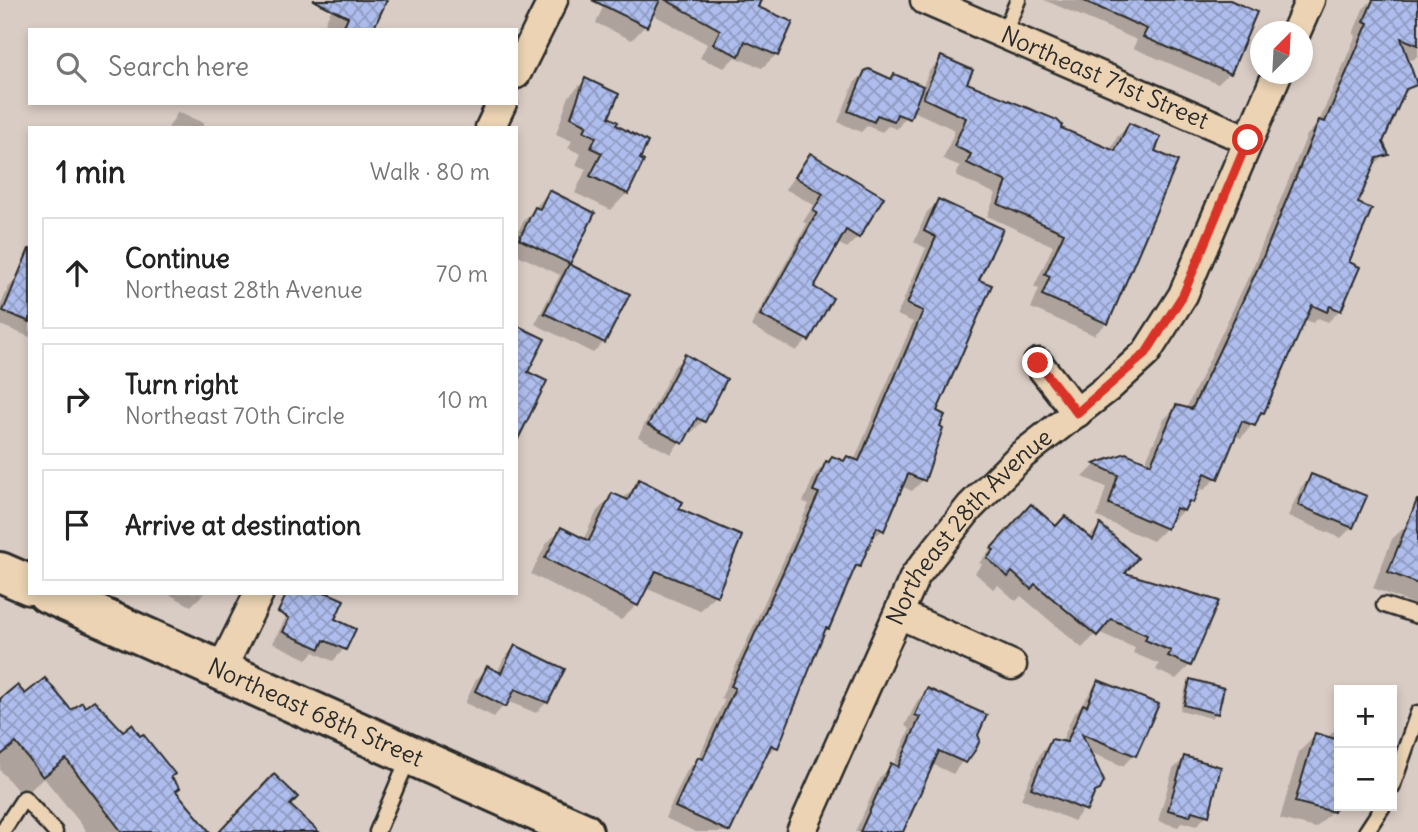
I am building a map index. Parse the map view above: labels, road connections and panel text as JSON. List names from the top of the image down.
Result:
{
  "streets": {
    "street": ["Northeast 71st Street", "Northeast 28th Avenue", "Northeast 68th Street"]
  },
  "crossings": [
    ["Northeast 71st Street", "Northeast 28th Avenue"]
  ],
  "north": "top right",
  "page": {
    "search": "Search here",
    "heading": ["1 min", "Walk · 80 m"],
    "list": [
      ["Continue", "Northeast 28th Avenue", "70 m"],
      ["Turn right", "Northeast 70th Circle", "10 m"],
      "Arrive at destination"
    ],
    "map_buttons": ["+", "−"]
  }
}
